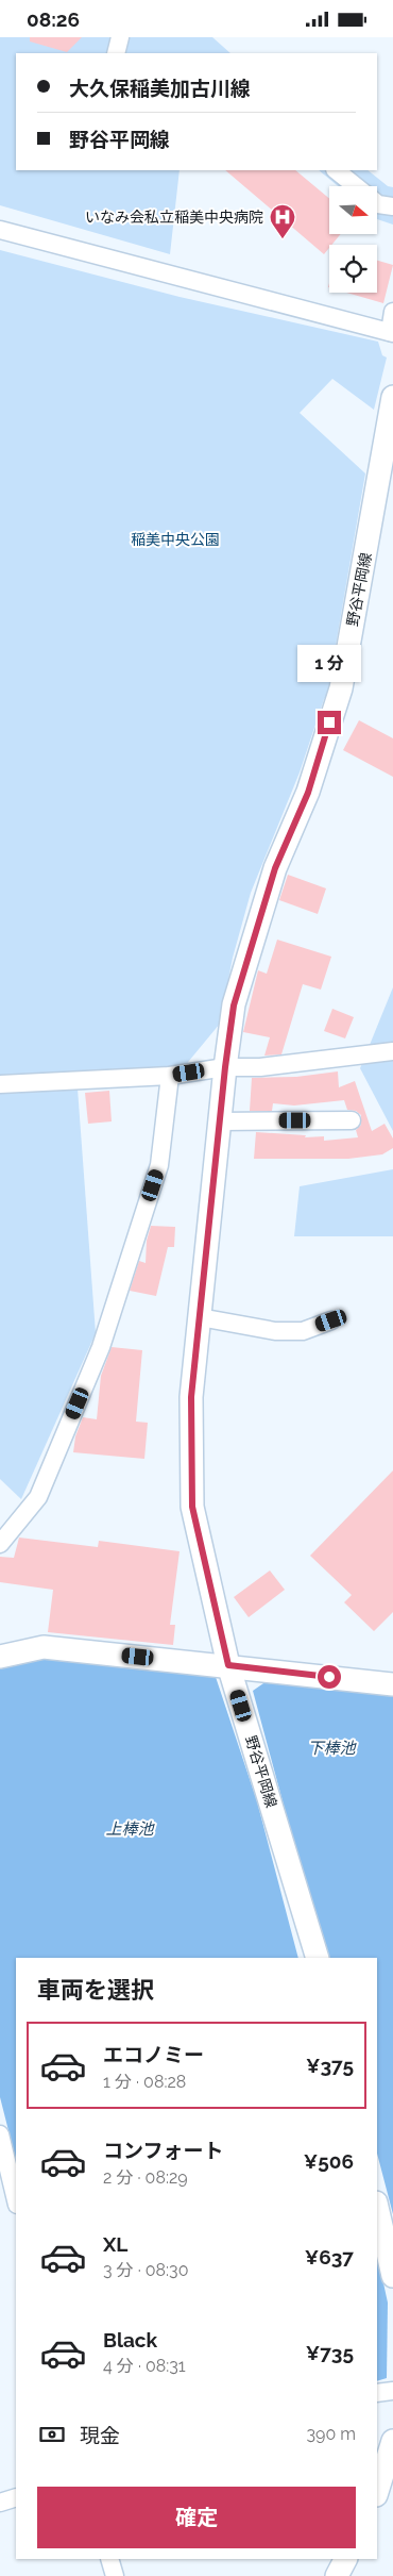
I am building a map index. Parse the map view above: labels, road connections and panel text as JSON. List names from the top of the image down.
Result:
{
  "streets": {
    "main road": ["野谷平岡線"]
  },
  "water": ["下棒池", "上棒池"],
  "parks": ["稲美中央公園"],
  "places": {
    "hospital": ["いなみ会私立稲美中央病院"]
  },
  "north": "right",
  "page": {
    "status": "08:26",
    "banner": ["大久保稲美加古川線", "野谷平岡線"],
    "bubble": "1 分",
    "heading": "車両を選択",
    "list": [
      {
        "name": "エコノミー",
        "note": "1 分 · 08:28",
        "value": "¥375"
      },
      {
        "name": "コンフォート",
        "note": "2 分 · 08:29",
        "value": "¥506"
      },
      {
        "name": "XL",
        "note": "3 分 · 08:30",
        "value": "¥637"
      },
      {
        "name": "Black",
        "note": "4 分 · 08:31",
        "value": "¥735"
      }
    ],
    "pay": ["現金", "390 m"],
    "buttons": "確定"
  }
}
